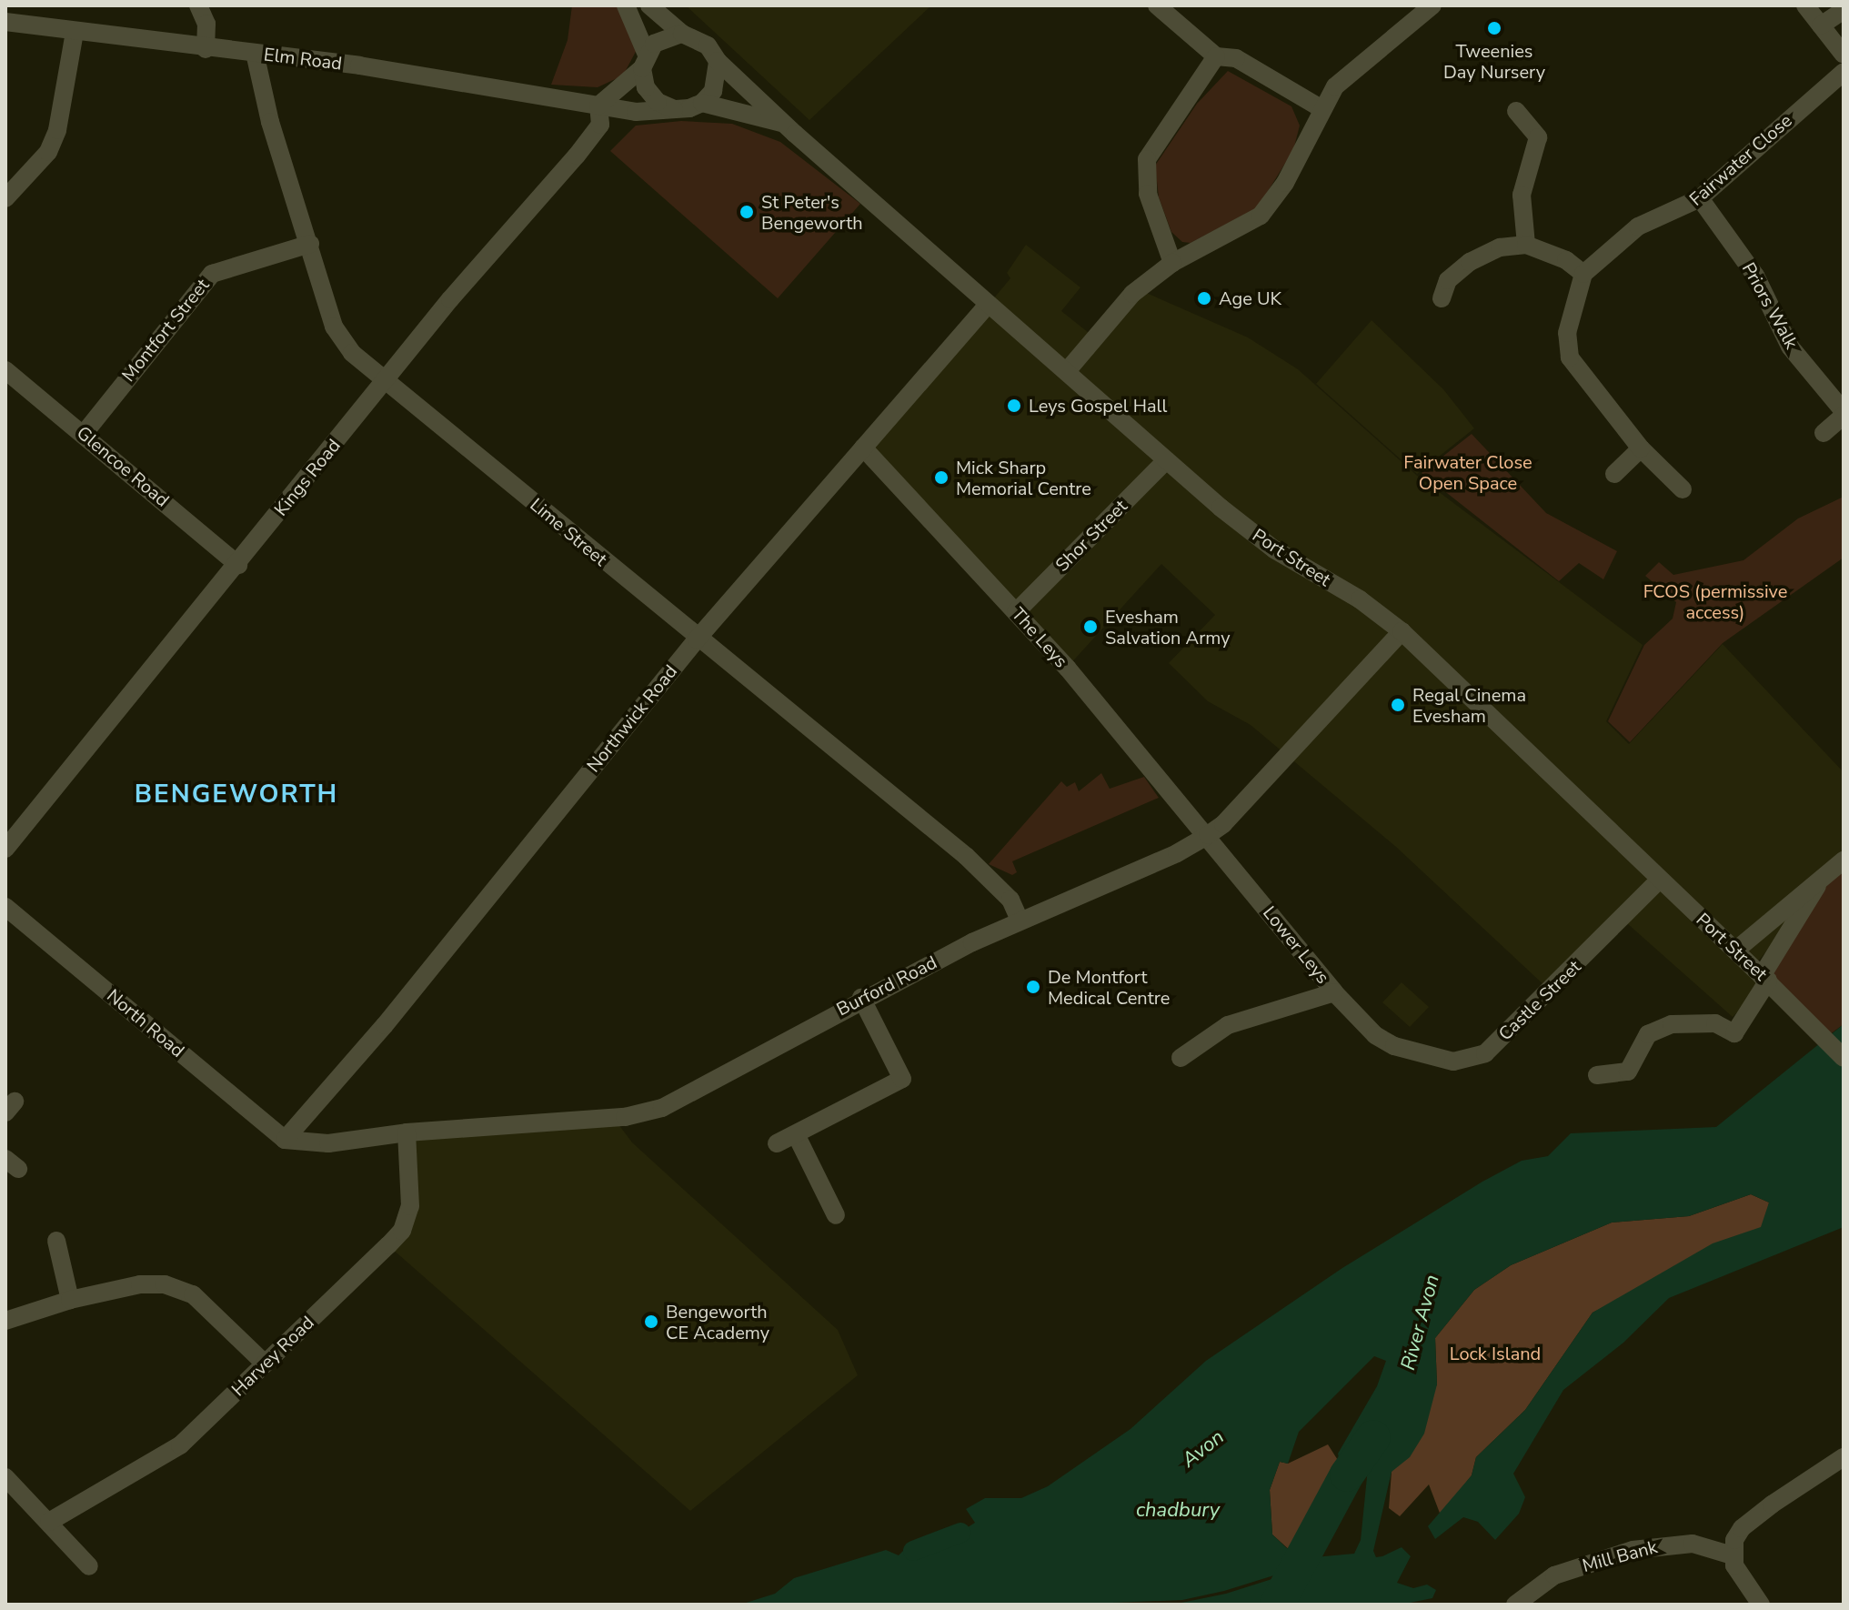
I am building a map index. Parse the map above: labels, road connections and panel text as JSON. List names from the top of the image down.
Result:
{
  "streets": {
    "street": [
      "Elm Road",
      "Fairwater Close",
      "Priors Walk",
      "Montfort Street",
      "Glencoe Road",
      "Kings Road",
      "Lime Street",
      "Shor Street",
      "Port Street",
      "The Leys",
      "Northwick Road",
      "Lower Leys",
      "Burford Road",
      "Castle Street",
      "North Road",
      "Harvey Road",
      "Mill Bank"
    ]
  },
  "crossings": [
    ["Elm Road", "Kings Road"],
    ["Elm Road", "Lime Street"],
    ["Elm Road", "Port Street"],
    ["Fairwater Close", "Priors Walk"],
    ["Montfort Street", "Glencoe Road"],
    ["Montfort Street", "Lime Street"],
    ["Glencoe Road", "Kings Road"],
    ["Kings Road", "Lime Street"],
    ["Lime Street", "Northwick Road"],
    ["Lime Street", "Burford Road"],
    ["Shor Street", "Port Street"],
    ["Shor Street", "The Leys"],
    ["Port Street", "Northwick Road"],
    ["Port Street", "Burford Road"],
    ["Port Street", "Castle Street"],
    ["The Leys", "Northwick Road"],
    ["The Leys", "Lower Leys"],
    ["The Leys", "Burford Road"],
    ["Northwick Road", "Burford Road"],
    ["Northwick Road", "North Road"],
    ["Lower Leys", "Burford Road"],
    ["Lower Leys", "Castle Street"],
    ["Burford Road", "North Road"],
    ["Burford Road", "Harvey Road"]
  ],
  "districts": ["BENGEWORTH"],
  "water": ["River Avon", "Avon", "chadbury"],
  "parks": ["Fairwater Close Open Space", "FCOS (permissive access)", "Lock Island"],
  "places": [
    "Tweenies Day Nursery",
    "St Peter's Bengeworth",
    "Age UK",
    "Leys Gospel Hall",
    "Mick Sharp Memorial Centre",
    "Evesham Salvation Army",
    "Regal Cinema Evesham",
    "De Montfort Medical Centre",
    "Bengeworth CE Academy"
  ]
}
